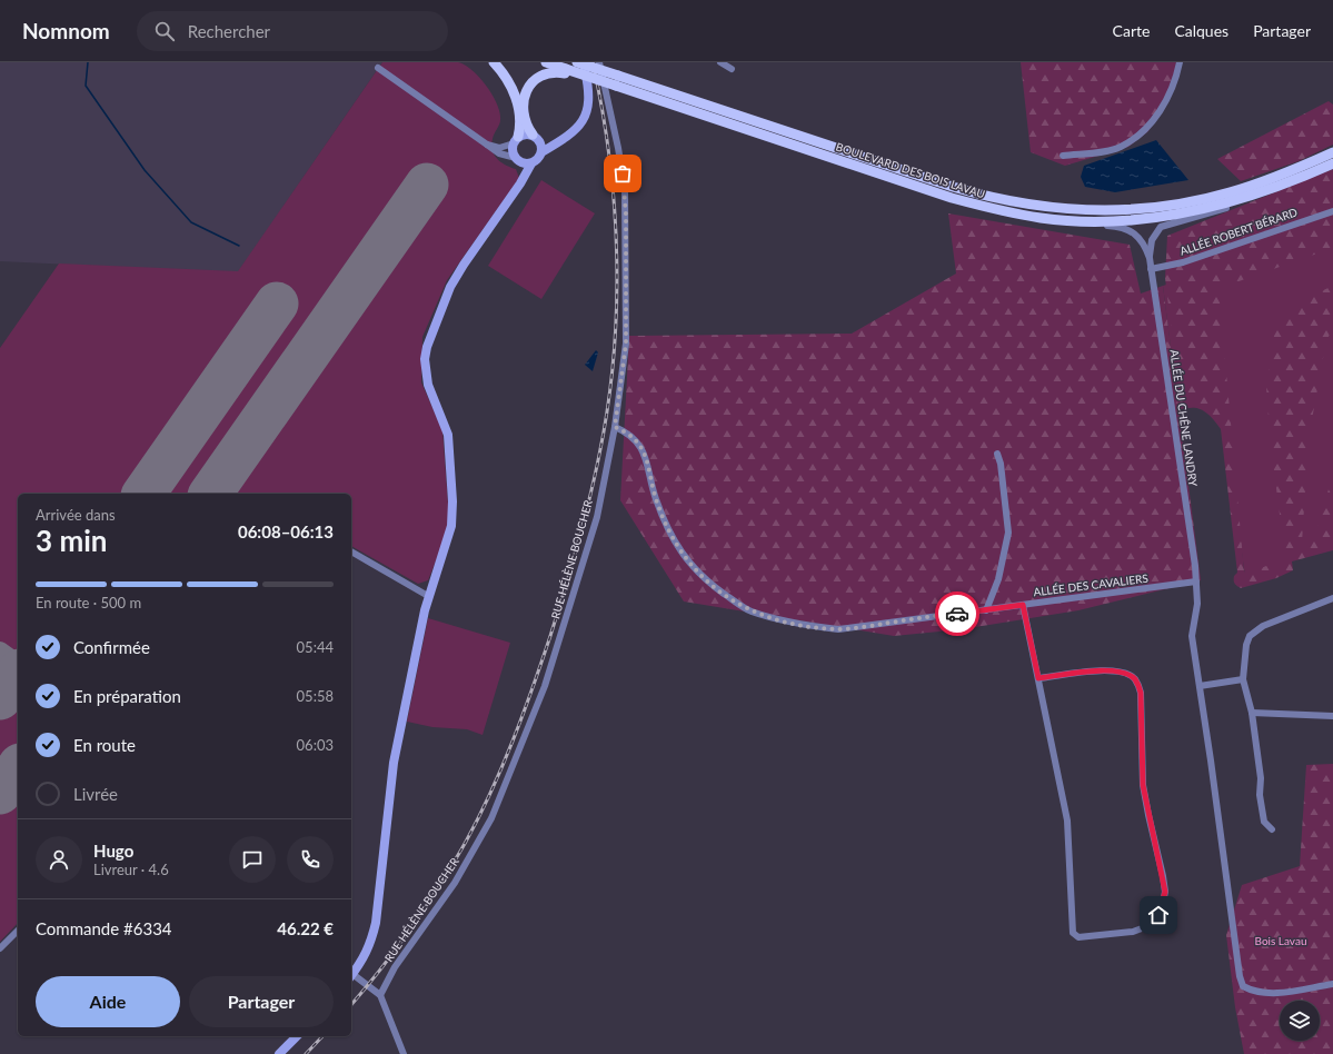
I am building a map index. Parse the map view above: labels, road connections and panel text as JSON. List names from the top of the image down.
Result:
{
  "streets": {
    "main road": ["BOULEVARD DES BOIS LAVAU"],
    "street": [
      "ALLÉE ROBERT BÉRARD",
      "ALLÉE DU CHÊNE LANDRY",
      "RUE HÉLÈNE BOUCHER",
      "ALLÉE DES CAVALIERS"
    ]
  },
  "crossings": [
    ["BOULEVARD DES BOIS LAVAU", "ALLÉE DU CHÊNE LANDRY"],
    ["ALLÉE ROBERT BÉRARD", "ALLÉE DU CHÊNE LANDRY"],
    ["ALLÉE DU CHÊNE LANDRY", "ALLÉE DES CAVALIERS"],
    ["RUE HÉLÈNE BOUCHER", "ALLÉE DES CAVALIERS"]
  ],
  "parks": ["Bois Lavau"],
  "page": {
    "header": "Nomnom",
    "search": "Rechercher",
    "nav": ["Carte", "Calques", "Partager"],
    "heading": ["3 min", "Arrivée dans", "06:08–06:13"],
    "panel": [
      "Hugo",
      "Livreur · 4.6",
      "Commande #6334",
      "46.22 €"
    ],
    "bar": "En route · 500 m",
    "list": [
      ["Confirmée", "05:44"],
      ["En préparation", "05:58"],
      ["En route", "06:03"],
      "Livrée"
    ],
    "buttons": ["Aide", "Partager"]
  }
}
